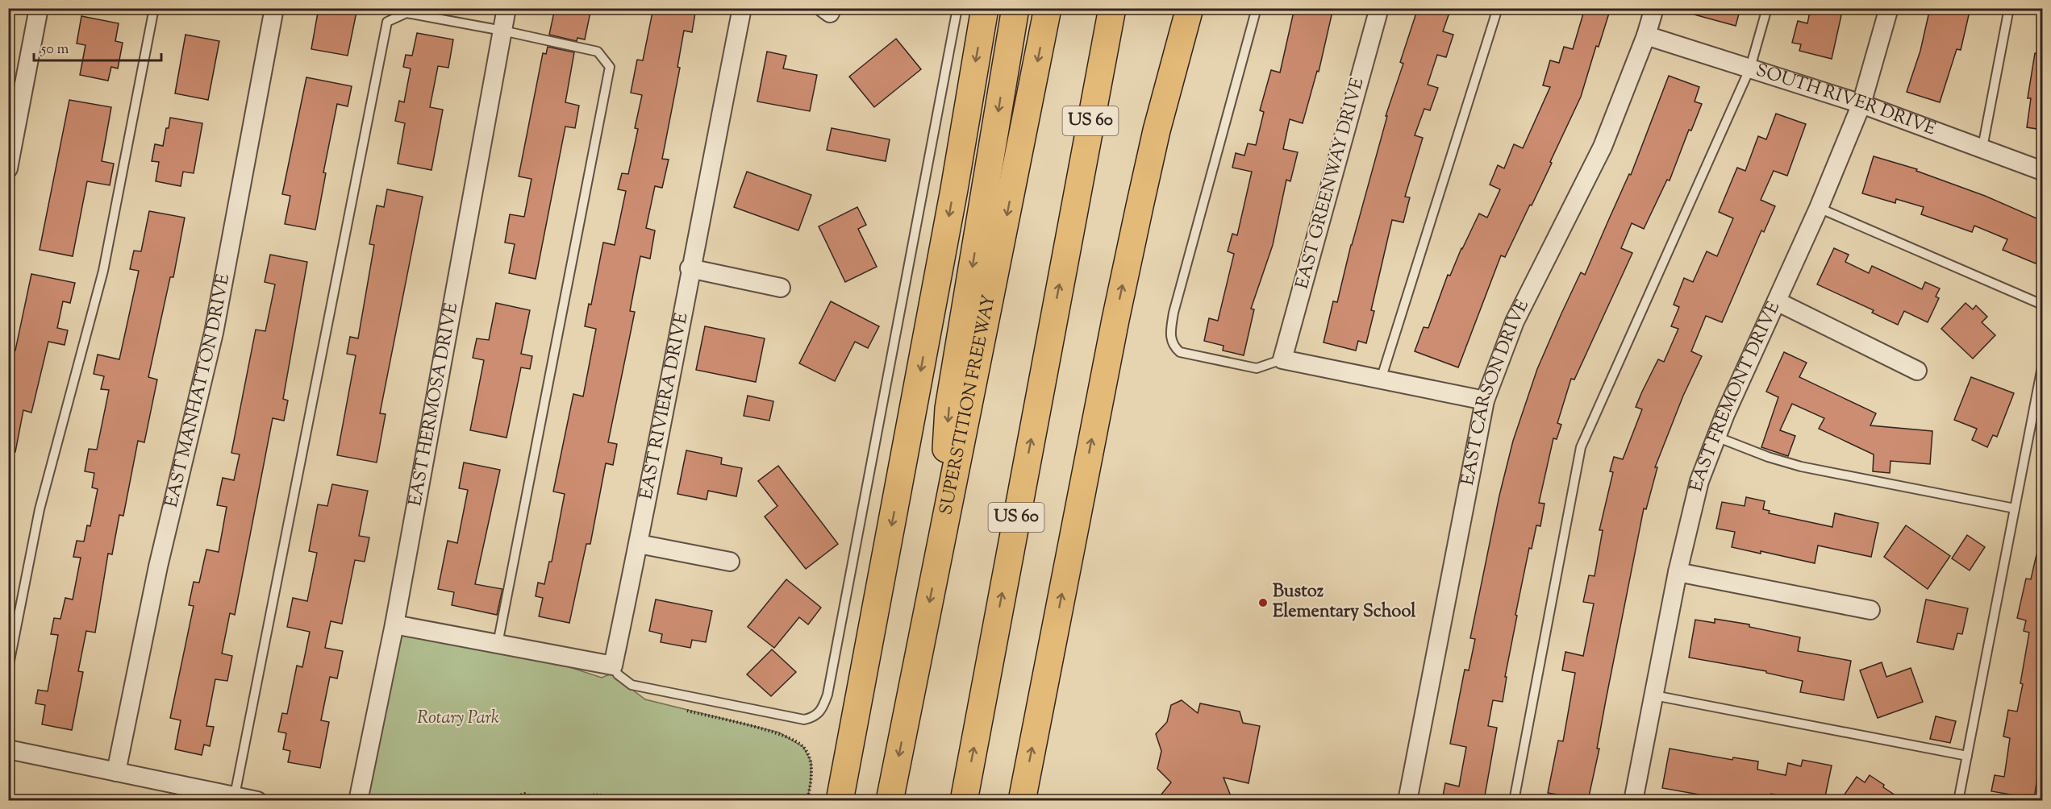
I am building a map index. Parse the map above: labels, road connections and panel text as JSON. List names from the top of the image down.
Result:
{
  "streets": {
    "highway": ["US 60", "SUPERSTITION FREEWAY"],
    "street": [
      "SOUTH RIVER DRIVE",
      "EAST GREENWAY DRIVE",
      "EAST MANHATTON DRIVE",
      "EAST CARSON DRIVE",
      "EAST FREMONT DRIVE",
      "EAST HERMOSA DRIVE",
      "EAST RIVIERA DRIVE"
    ]
  },
  "crossings": [
    ["SOUTH RIVER DRIVE", "EAST CARSON DRIVE"],
    ["SOUTH RIVER DRIVE", "EAST FREMONT DRIVE"]
  ],
  "parks": ["Rotary Park"],
  "places": ["Bustoz Elementary School"],
  "scale_bar": "50 m"
}
